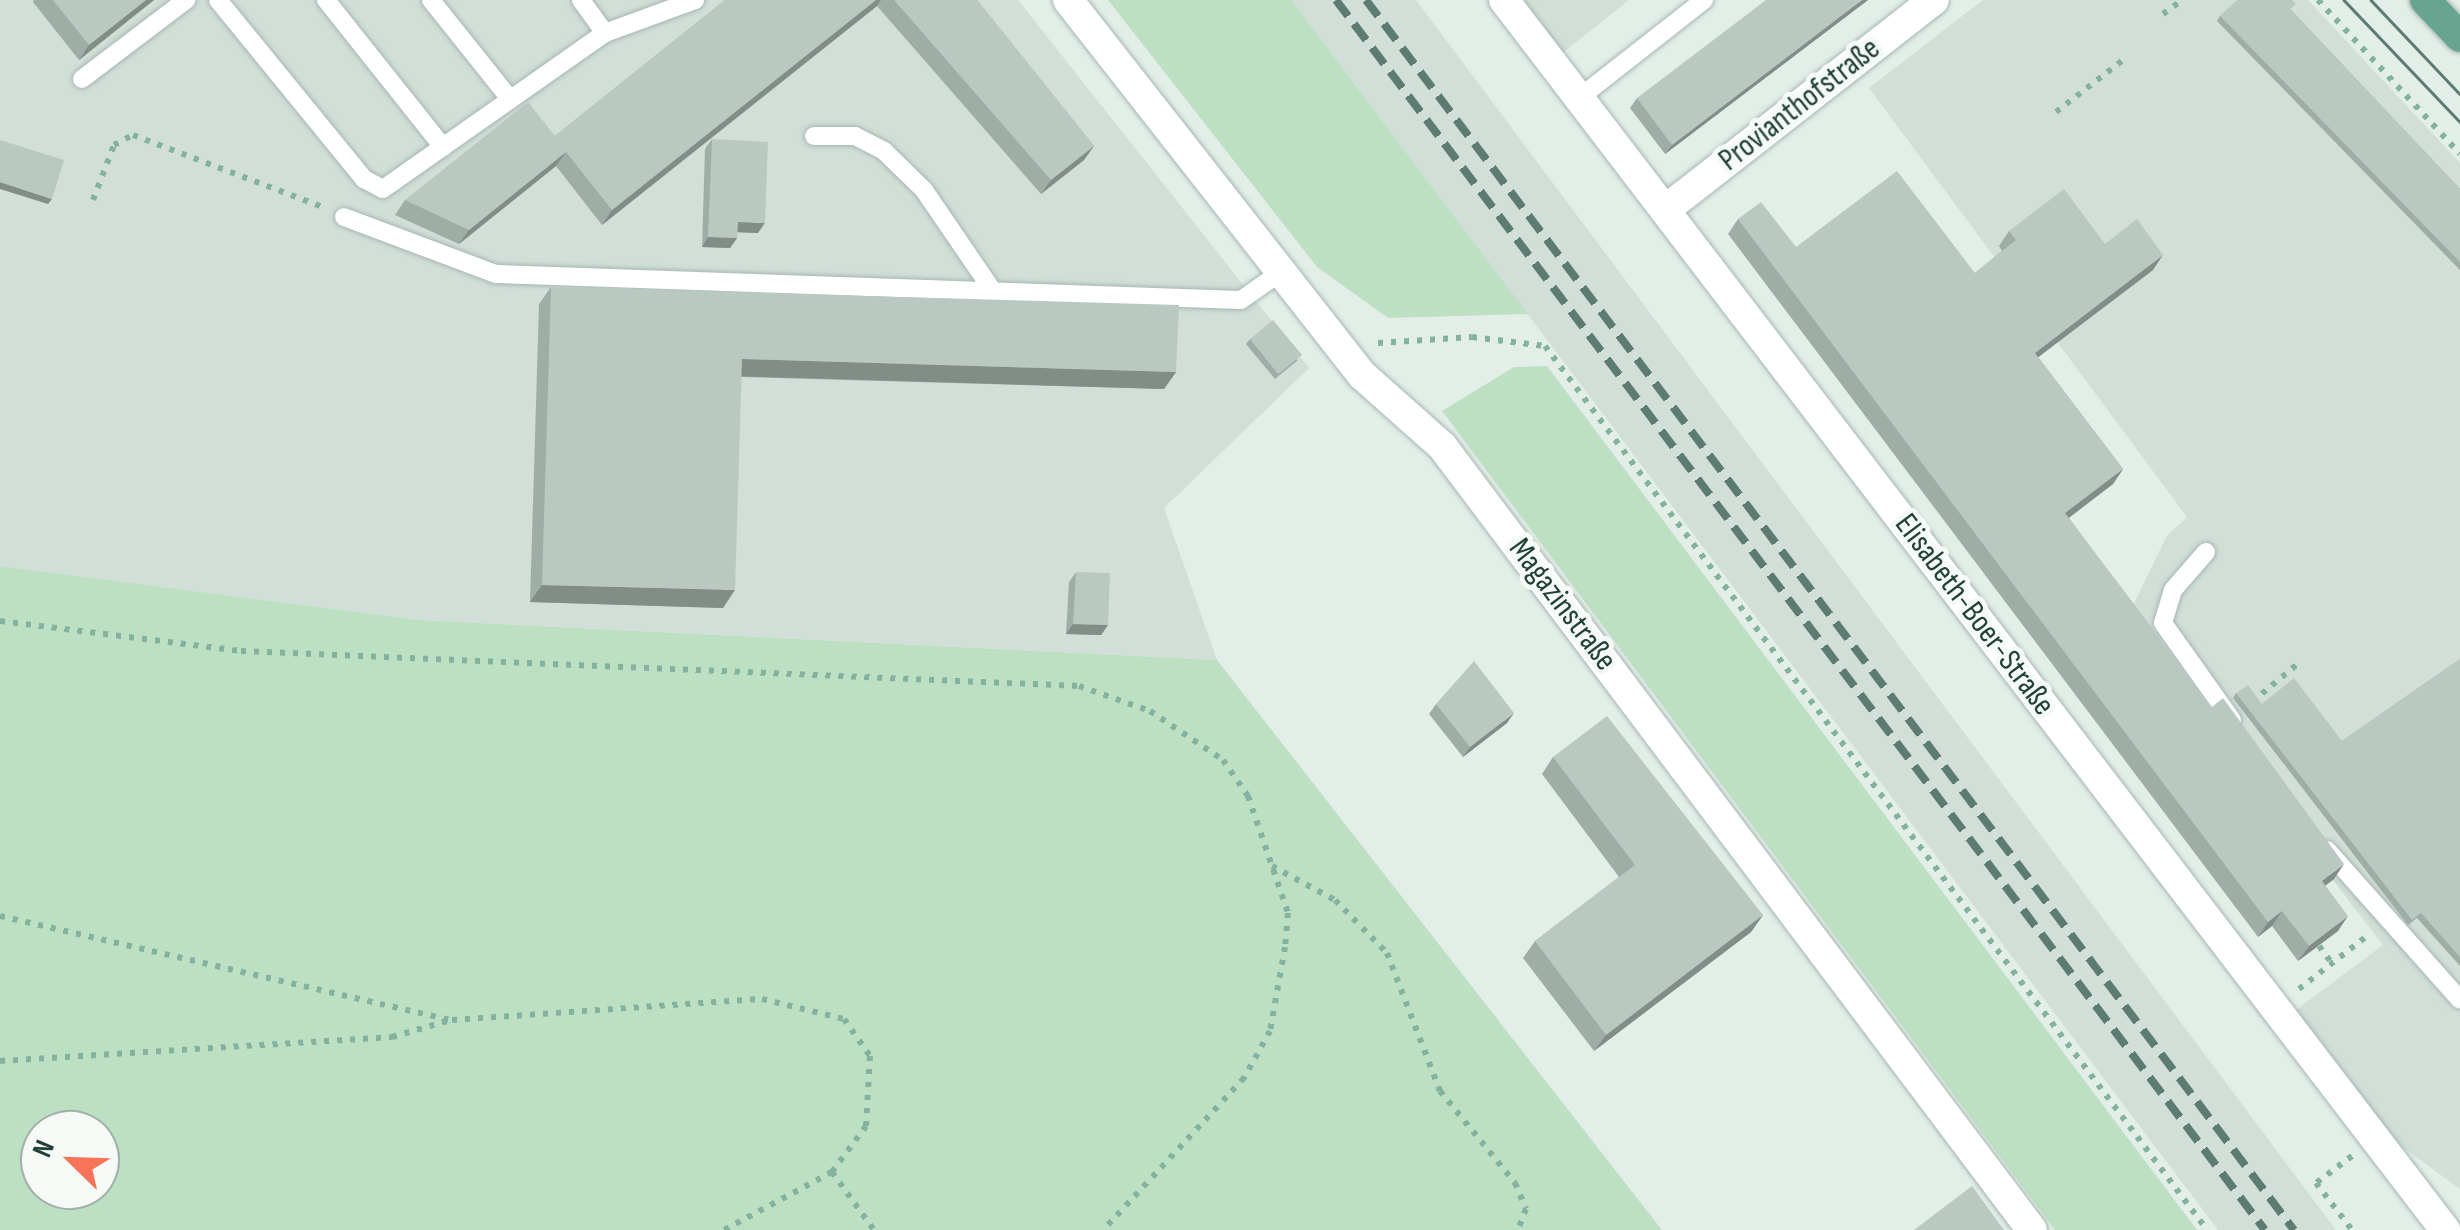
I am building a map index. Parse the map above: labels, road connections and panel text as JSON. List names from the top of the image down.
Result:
{
  "streets": {
    "street": ["Provianthofstraße", "Magazinstraße", "Elisabeth-Boer-Straße"]
  },
  "crossings": [
    ["Provianthofstraße", "Elisabeth-Boer-Straße"]
  ],
  "north": "top left"
}
